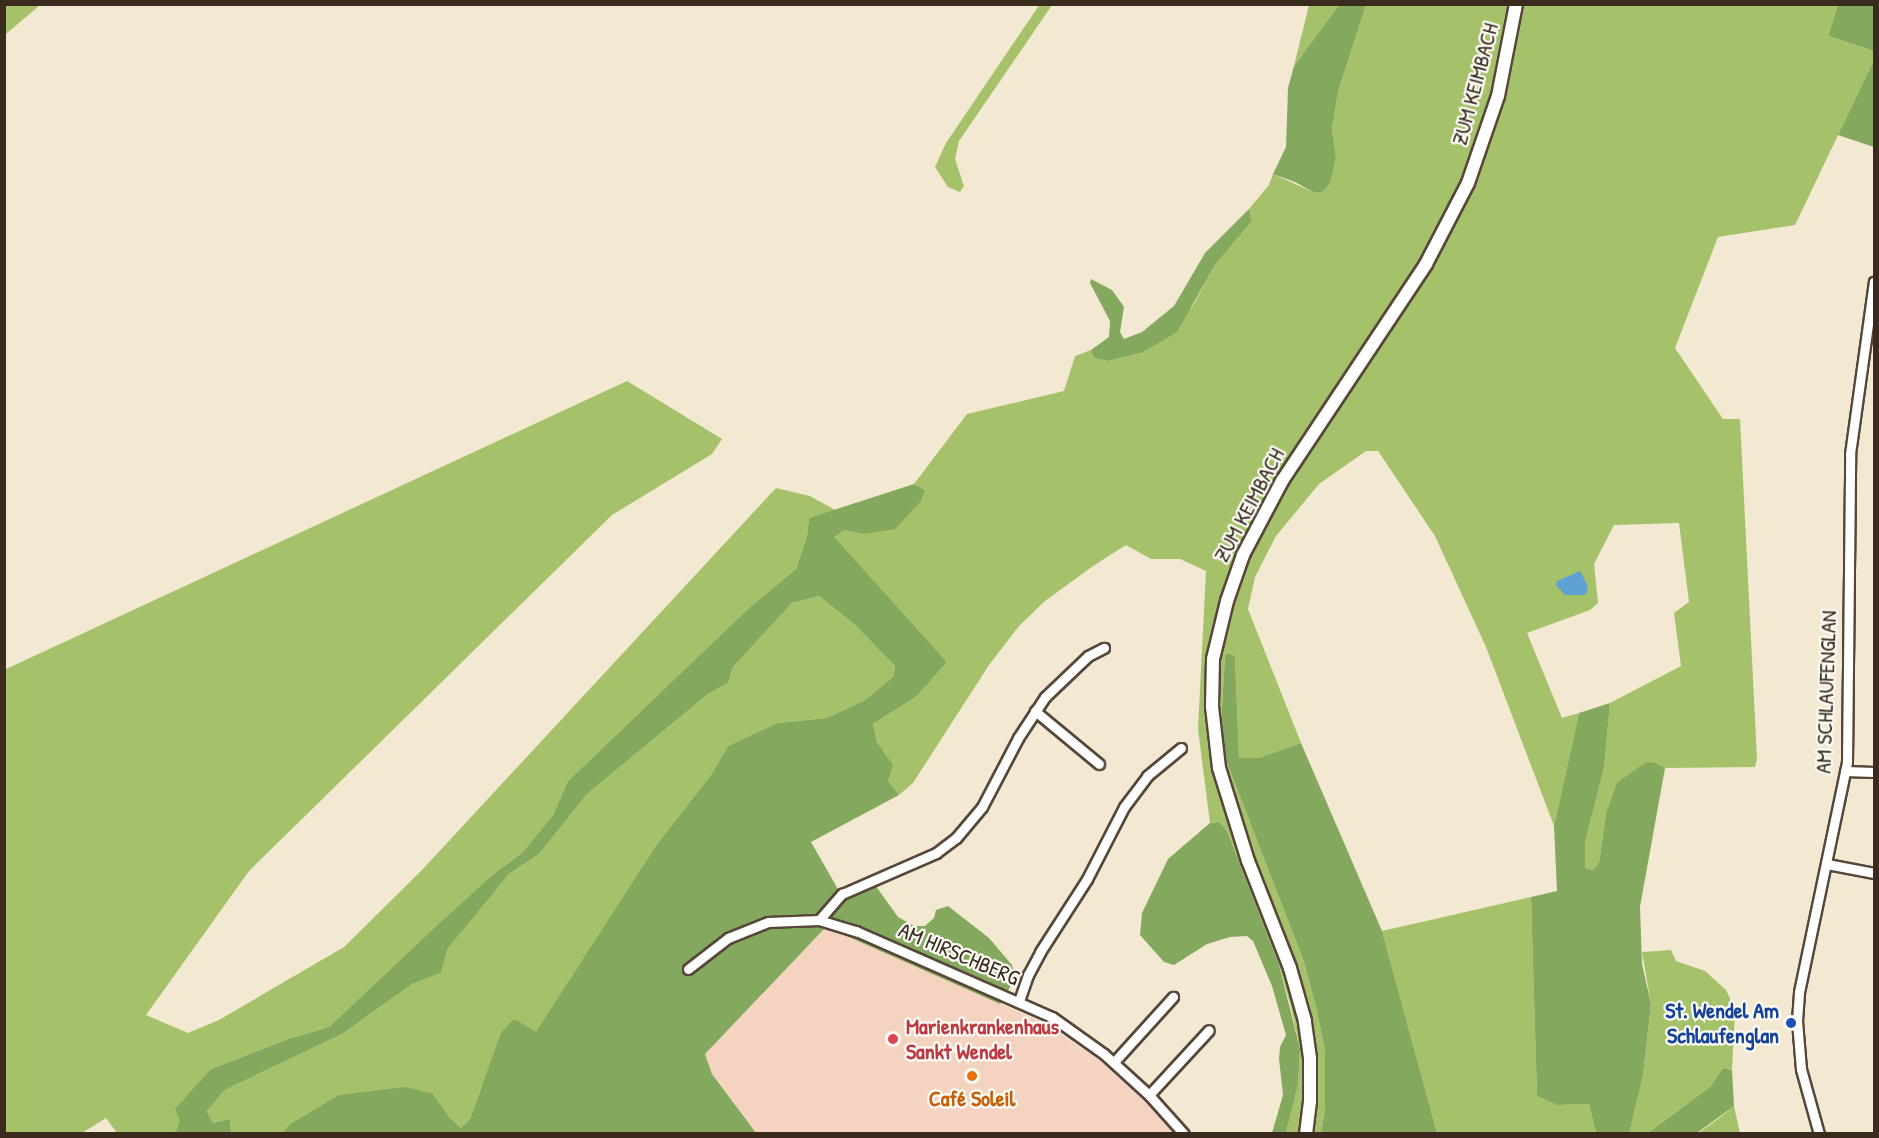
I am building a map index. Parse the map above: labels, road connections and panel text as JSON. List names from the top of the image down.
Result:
{
  "streets": {
    "street": ["ZUM KEIMBACH", "AM SCHLAUFENGLAN", "AM HIRSCHBERG"]
  },
  "places": ["St. Wendel Am Schlaufenglan", "Marienkrankenhaus Sankt Wendel", "Café Soleil"]
}
